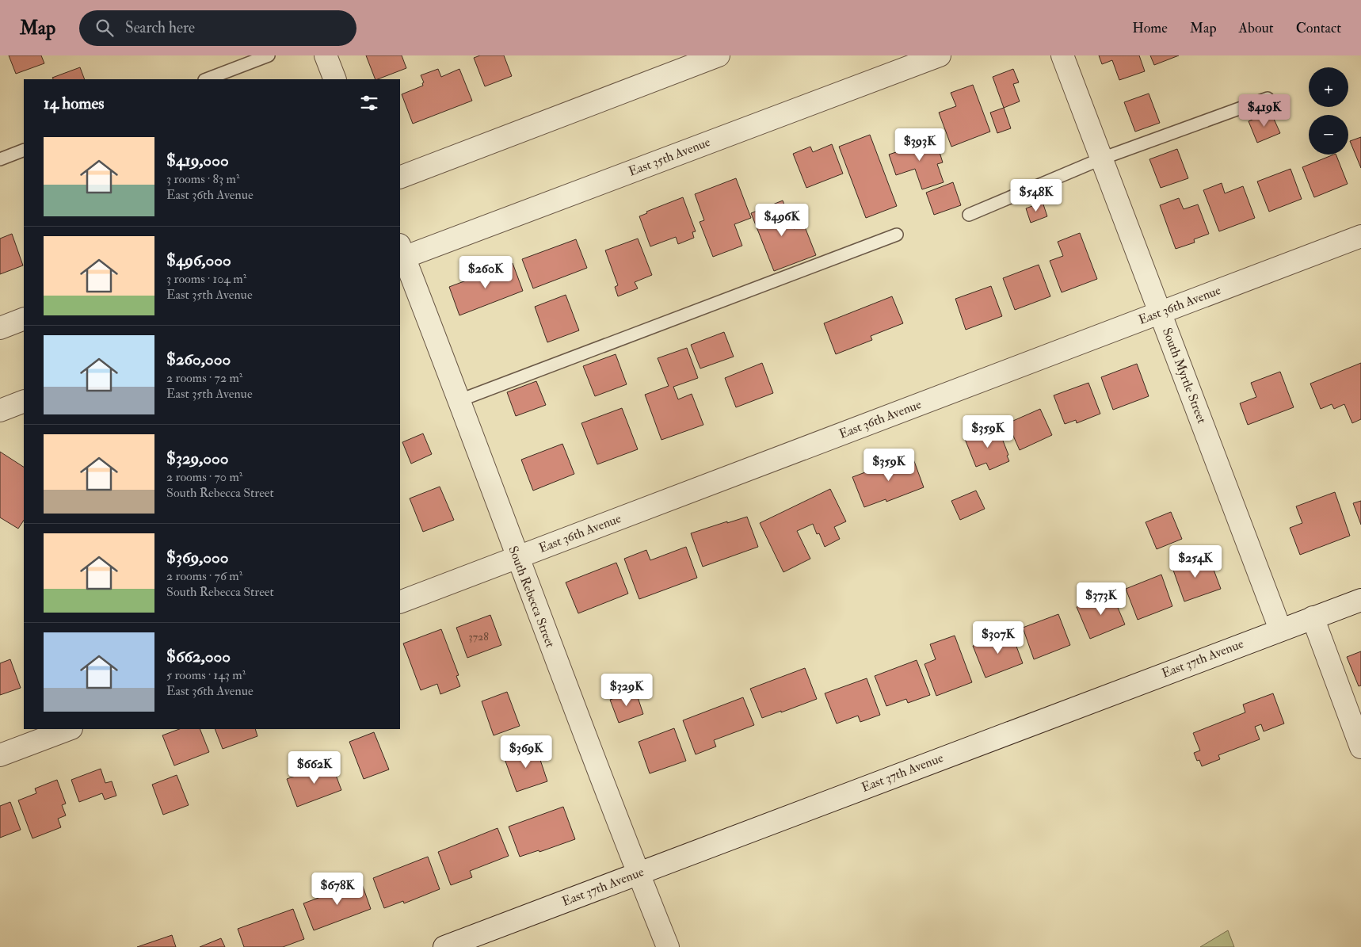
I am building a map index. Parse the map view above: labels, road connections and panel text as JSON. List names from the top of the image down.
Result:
{
  "streets": {
    "street": [
      "East 35th Avenue",
      "East 36th Avenue",
      "South Myrtle Street",
      "South Rebecca Street",
      "East 37th Avenue"
    ]
  },
  "crossings": [
    ["East 35th Avenue", "South Rebecca Street"],
    ["East 36th Avenue", "South Myrtle Street"],
    ["East 36th Avenue", "South Rebecca Street"],
    ["South Myrtle Street", "East 37th Avenue"],
    ["South Rebecca Street", "East 37th Avenue"]
  ],
  "house_numbers": ["3728"],
  "page": {
    "header": "Map",
    "search": "Search here",
    "nav": [
      "Home",
      "Map",
      "About",
      "Contact"
    ],
    "map_buttons": ["+", "−"],
    "heading": "14 homes",
    "price": [
      "$419K",
      "$393K",
      "$548K",
      "$496K",
      "$260K",
      "$359K",
      "$359K",
      "$254K",
      "$373K",
      "$307K",
      "$329K",
      "$369K",
      "$662K",
      "$678K"
    ],
    "list": [
      {
        "name": "$419,000",
        "note": "3 rooms · 83 m² · East 36th Avenue"
      },
      {
        "name": "$496,000",
        "note": "3 rooms · 104 m² · East 35th Avenue"
      },
      {
        "name": "$260,000",
        "note": "2 rooms · 72 m² · East 35th Avenue"
      },
      {
        "name": "$329,000",
        "note": "2 rooms · 70 m² · South Rebecca Street"
      },
      {
        "name": "$369,000",
        "note": "2 rooms · 76 m² · South Rebecca Street"
      },
      {
        "name": "$662,000",
        "note": "5 rooms · 143 m² · East 36th Avenue"
      }
    ]
  }
}
